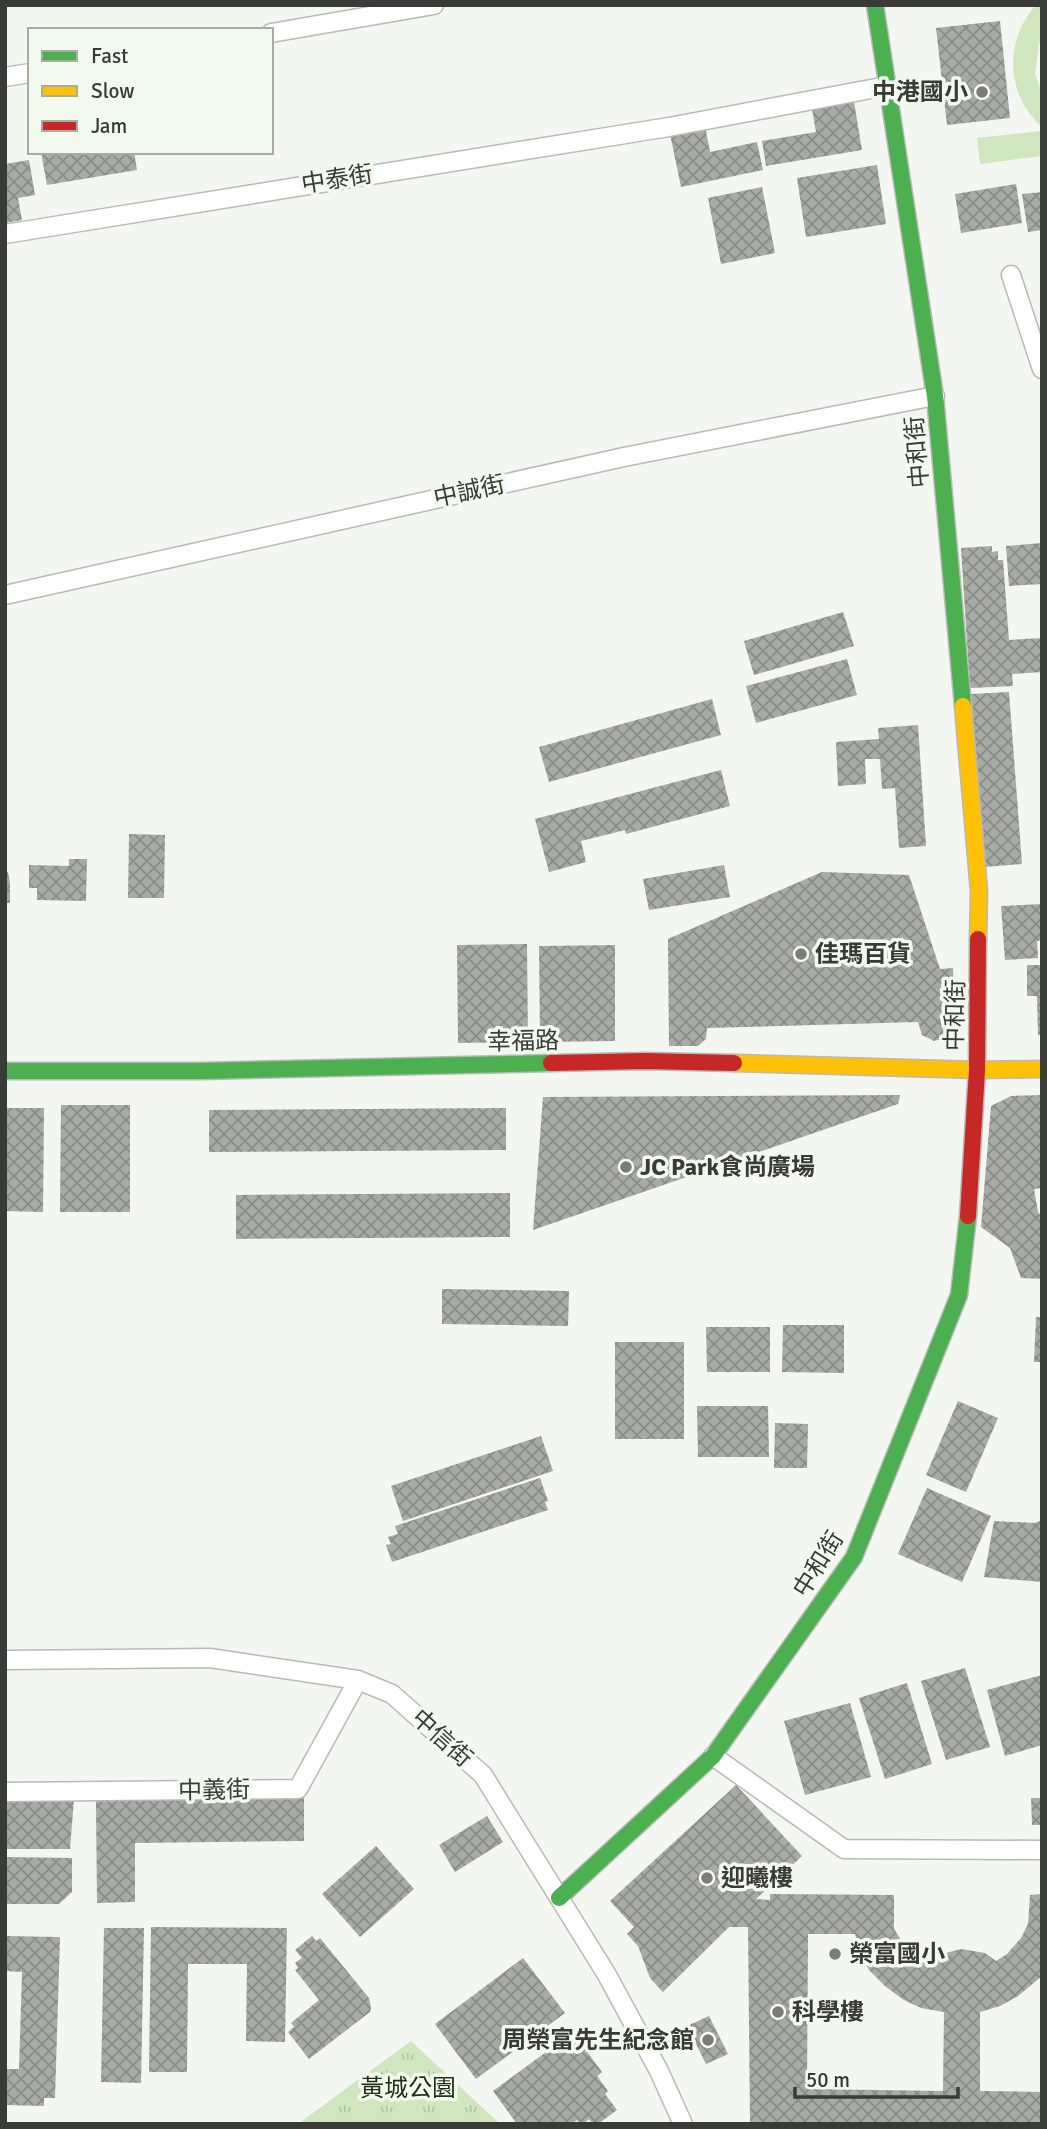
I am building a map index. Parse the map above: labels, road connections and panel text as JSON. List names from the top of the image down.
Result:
{
  "streets": {
    "street": [
      "中泰街",
      "中和街",
      "中誠街",
      "幸福路",
      "中信街",
      "中義街"
    ]
  },
  "crossings": [
    ["中泰街", "中和街"],
    ["中和街", "中誠街"],
    ["中和街", "幸福路"],
    ["中和街", "中信街"],
    ["中信街", "中義街"]
  ],
  "parks": ["黃城公園"],
  "places": [
    "中港國小",
    "佳瑪百貨",
    "JC Park食尚廣場",
    "迎曦樓",
    "榮富國小",
    "科學樓",
    "周榮富先生紀念館"
  ],
  "legend": ["Fast", "Slow", "Jam"],
  "scale_bar": "50 m"
}
